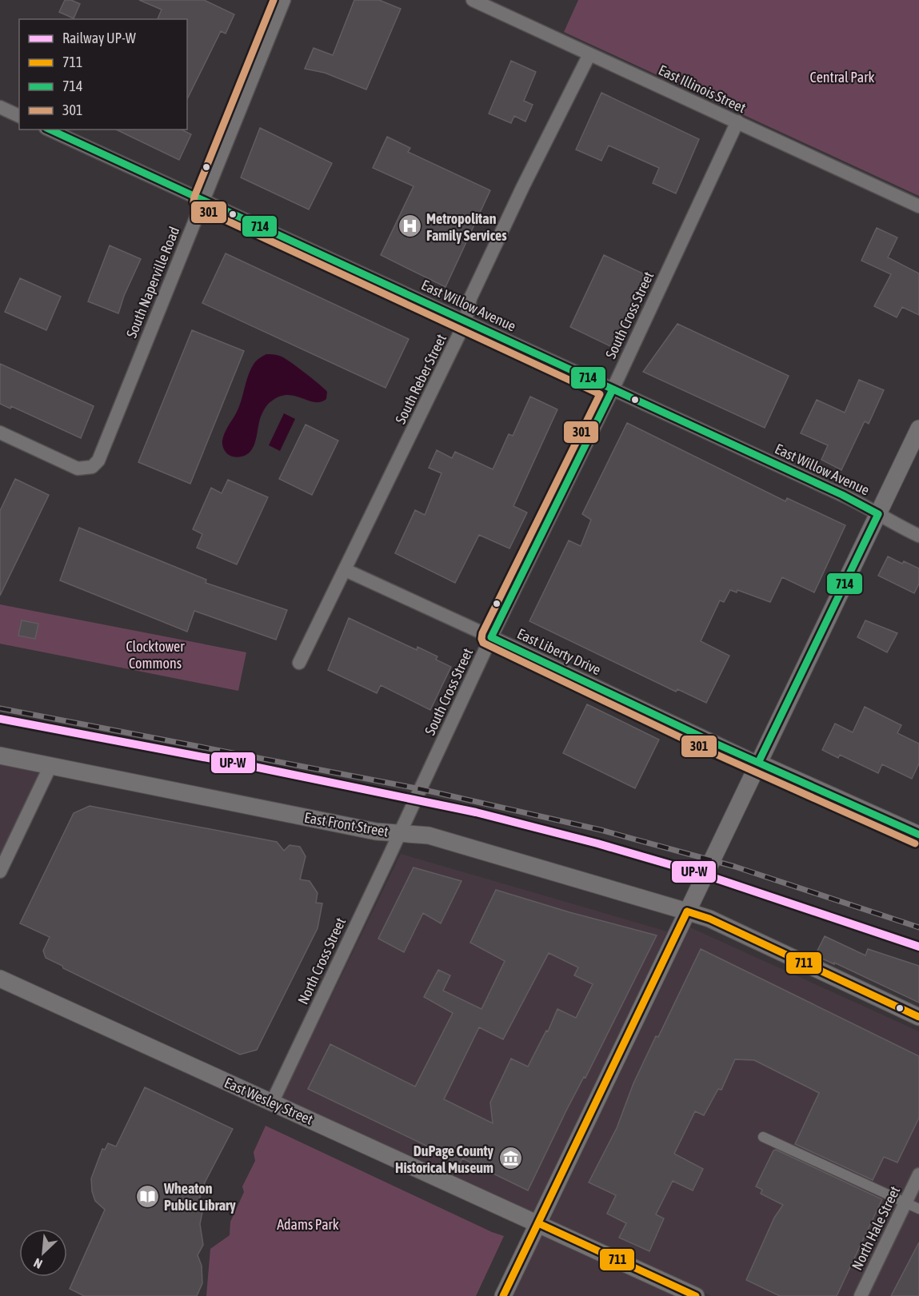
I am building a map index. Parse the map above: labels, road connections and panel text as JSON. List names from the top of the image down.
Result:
{
  "streets": {
    "street": [
      "East Illinois Street",
      "South Naperville Road",
      "East Willow Avenue",
      "South Cross Street",
      "South Reber Street",
      "East Liberty Drive",
      "East Front Street",
      "North Cross Street",
      "East Wesley Street",
      "North Hale Street"
    ]
  },
  "crossings": [
    ["East Illinois Street", "South Cross Street"],
    ["East Illinois Street", "South Reber Street"],
    ["South Naperville Road", "East Willow Avenue"],
    ["East Willow Avenue", "South Cross Street"],
    ["East Willow Avenue", "South Reber Street"],
    ["South Cross Street", "East Liberty Drive"],
    ["South Cross Street", "East Front Street"],
    ["South Cross Street", "North Cross Street"],
    ["South Reber Street", "East Liberty Drive"],
    ["East Front Street", "North Cross Street"],
    ["North Cross Street", "East Wesley Street"]
  ],
  "parks": ["Central Park", "Clocktower Commons", "Adams Park"],
  "places": {
    "hospital": ["Metropolitan Family Services"],
    "museum": ["DuPage County Historical Museum"],
    "library": ["Wheaton Public Library"]
  },
  "lines": [
    "transit line 301",
    "transit line 714",
    "rail line UP-W",
    "transit line 711"
  ],
  "legend": [
    "Railway UP-W",
    "711",
    "714",
    "301"
  ],
  "north": "bottom left"
}
